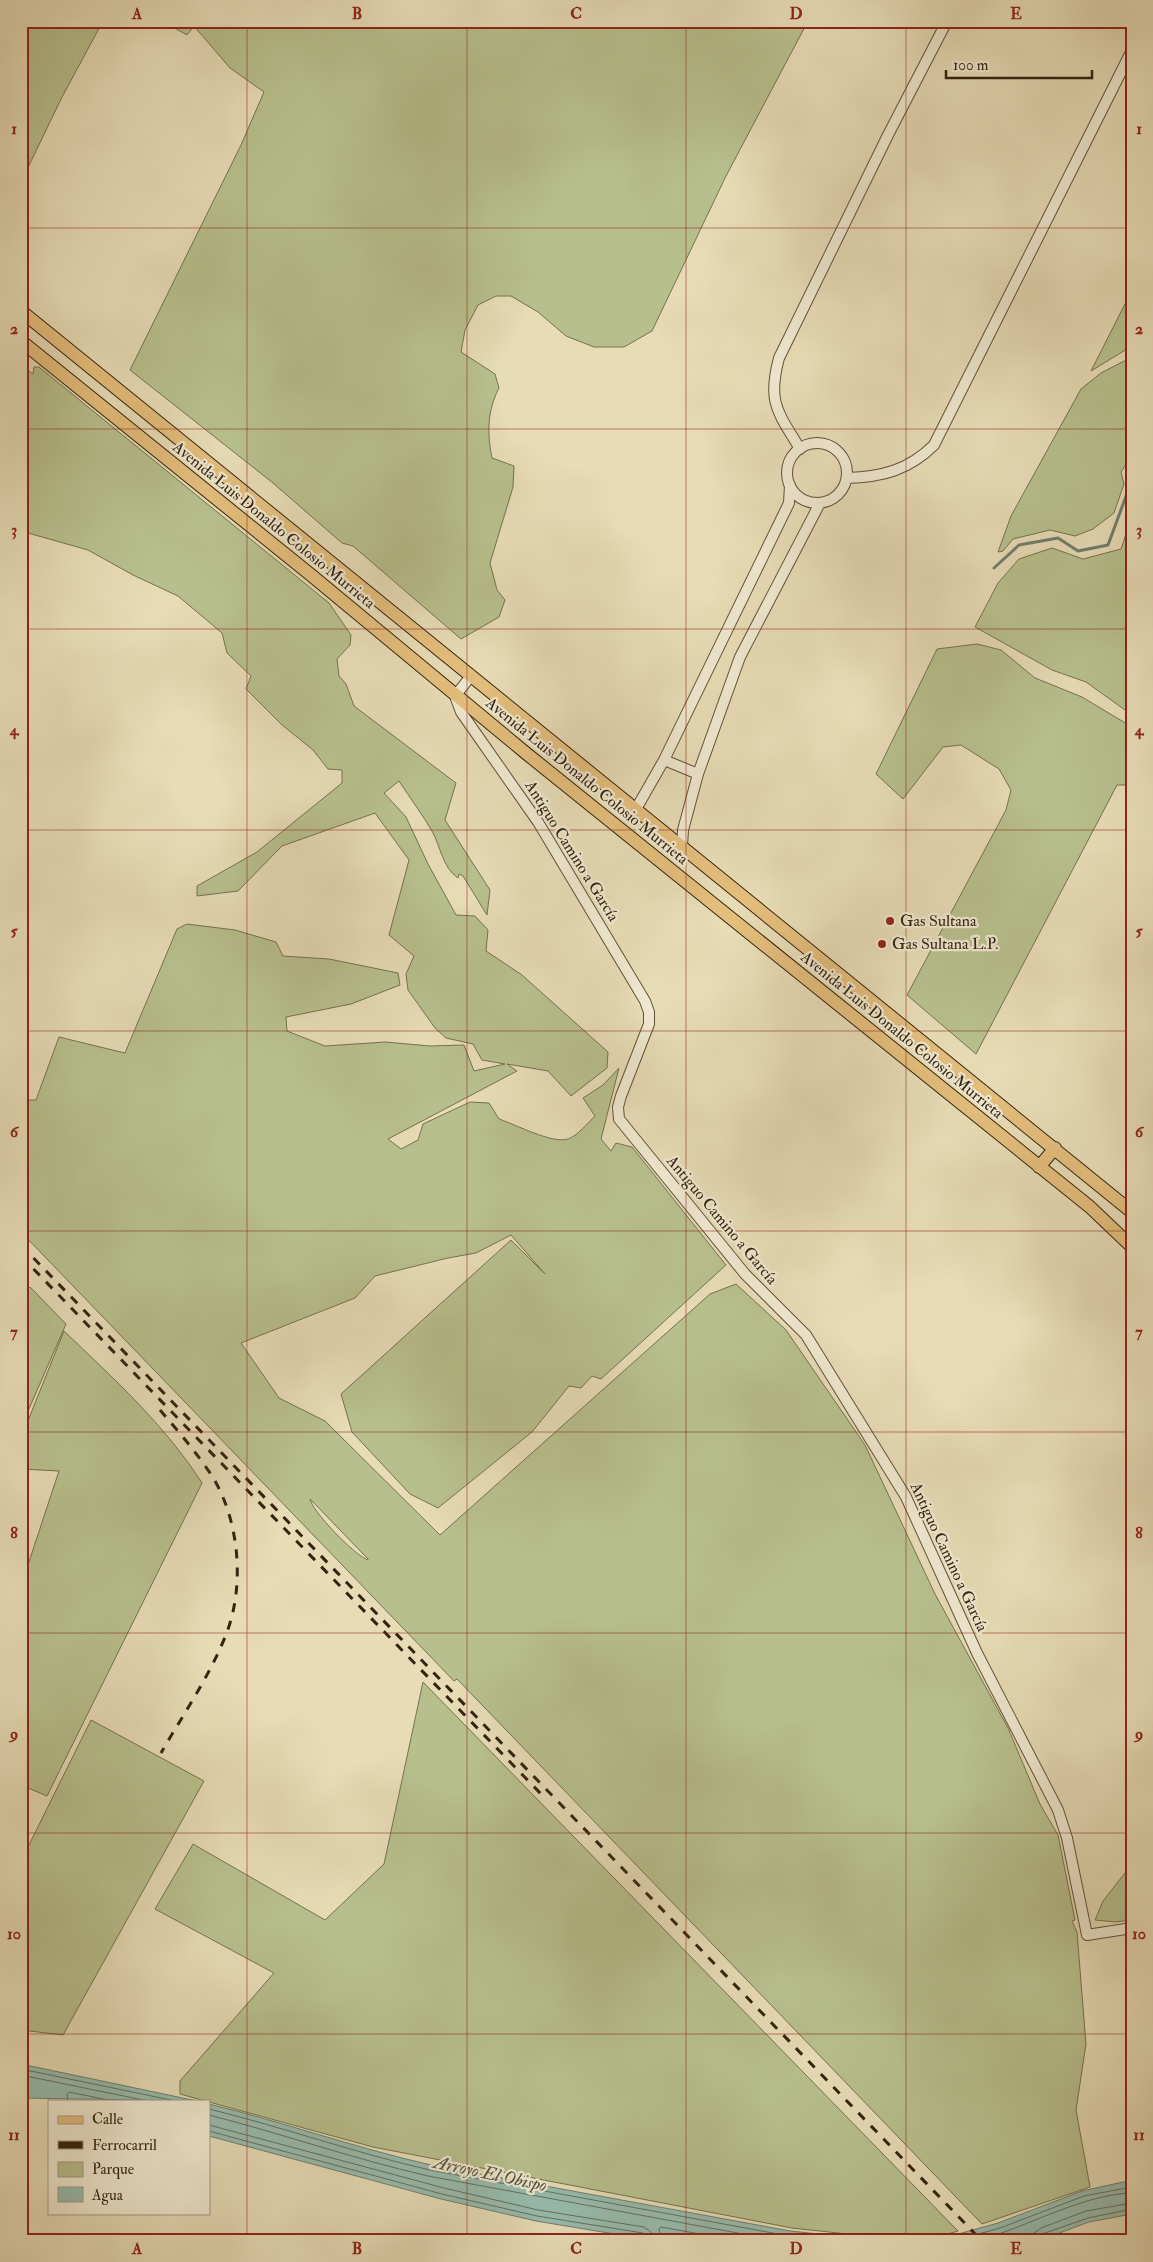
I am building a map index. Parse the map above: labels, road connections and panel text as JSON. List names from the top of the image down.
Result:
{
  "streets": {
    "main road": ["Avenida Luis Donaldo Colosio Murrieta"],
    "street": ["Antiguo Camino a García"]
  },
  "crossings": [
    ["Avenida Luis Donaldo Colosio Murrieta", "Antiguo Camino a García"]
  ],
  "water": ["Arroyo El Obispo"],
  "places": ["Gas Sultana", "Gas Sultana L.P."],
  "legend": [
    "Calle",
    "Ferrocarril",
    "Parque",
    "Agua"
  ],
  "scale_bar": "100 m",
  "grid": {
    "columns": [
      "A",
      "B",
      "C",
      "D",
      "E"
    ],
    "rows": [
      "1",
      "2",
      "3",
      "4",
      "5",
      "6",
      "7",
      "8",
      "9",
      "10",
      "11"
    ]
  }
}
